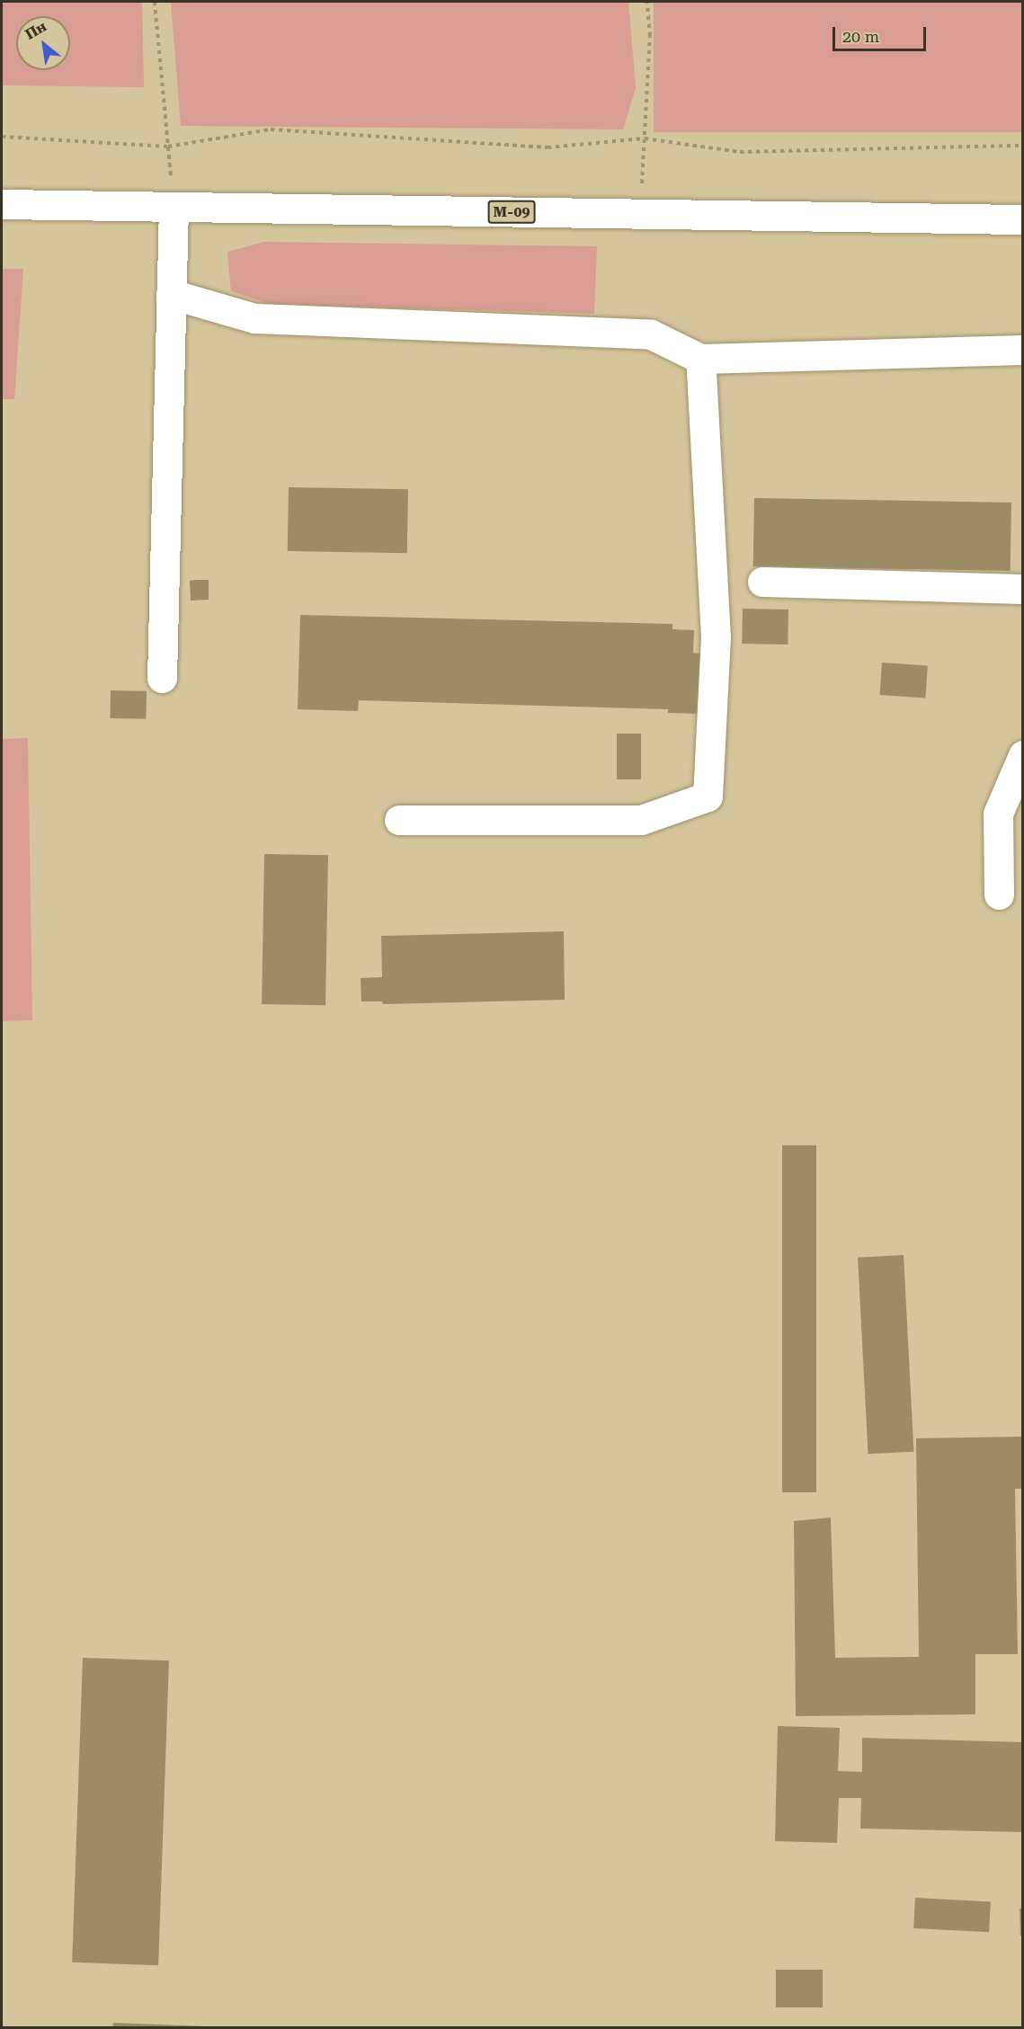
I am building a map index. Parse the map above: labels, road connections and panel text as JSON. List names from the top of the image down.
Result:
{
  "streets": {
    "main road": ["М-09"]
  },
  "scale_bar": "20 m",
  "north": "top left"
}
